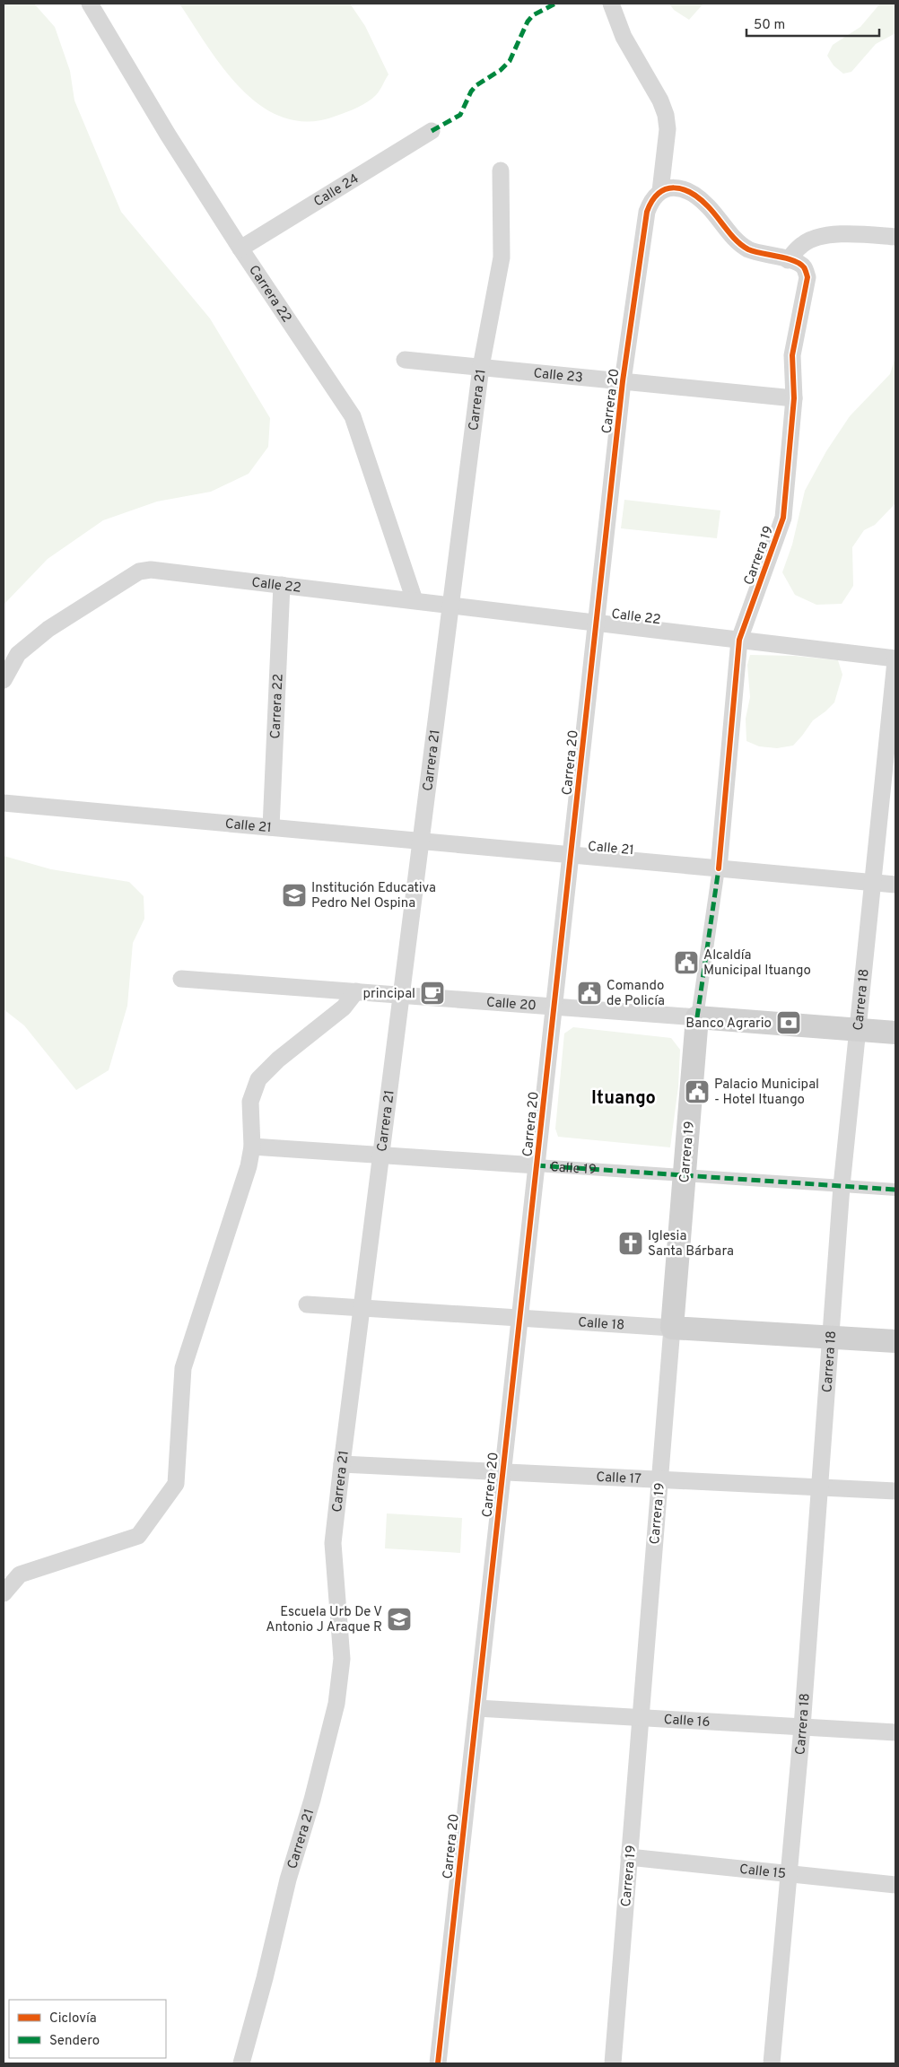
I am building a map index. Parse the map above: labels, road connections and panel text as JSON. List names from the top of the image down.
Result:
{
  "streets": {
    "main road": ["Carrera 19", "Calle 20", "Calle 18"],
    "street": [
      "Calle 24",
      "Carrera 22",
      "Calle 23",
      "Carrera 21",
      "Carrera 20",
      "Calle 22",
      "Calle 21",
      "Carrera 18",
      "Calle 19",
      "Calle 17",
      "Calle 16",
      "Calle 15"
    ]
  },
  "crossings": [
    ["Calle 24", "Carrera 22"],
    ["Carrera 22", "Calle 22"],
    ["Carrera 22", "Calle 21"],
    ["Calle 23", "Carrera 21"],
    ["Calle 23", "Carrera 20"],
    ["Calle 23", "Carrera 19"],
    ["Carrera 21", "Calle 22"],
    ["Carrera 21", "Calle 21"],
    ["Carrera 21", "Calle 20"],
    ["Carrera 21", "Calle 19"],
    ["Carrera 21", "Calle 18"],
    ["Carrera 21", "Calle 17"],
    ["Carrera 20", "Carrera 19"],
    ["Carrera 20", "Calle 22"],
    ["Carrera 20", "Calle 21"],
    ["Carrera 20", "Calle 20"],
    ["Carrera 20", "Calle 19"],
    ["Carrera 20", "Calle 18"],
    ["Carrera 20", "Calle 17"],
    ["Carrera 20", "Calle 16"],
    ["Carrera 19", "Calle 22"],
    ["Carrera 19", "Calle 21"],
    ["Carrera 19", "Calle 20"],
    ["Carrera 19", "Calle 19"],
    ["Carrera 19", "Calle 18"],
    ["Carrera 19", "Calle 17"],
    ["Carrera 19", "Calle 16"],
    ["Carrera 19", "Calle 15"],
    ["Calle 22", "Carrera 18"],
    ["Calle 21", "Carrera 18"],
    ["Carrera 18", "Calle 20"],
    ["Carrera 18", "Calle 19"],
    ["Carrera 18", "Calle 18"],
    ["Carrera 18", "Calle 17"],
    ["Carrera 18", "Calle 16"],
    ["Carrera 18", "Calle 15"]
  ],
  "districts": ["Ituango"],
  "places": {
    "school or university": ["Institución Educativa Pedro Nel Ospina", "Escuela Urb De V Antonio J Araque R"],
    "public building": ["Alcaldía Municipal Ituango", "Comando de Policía", "Palacio Municipal - Hotel Ituango"],
    "cafe": ["principal"],
    "bank": ["Banco Agrario"],
    "church": ["Iglesia Santa Bárbara"]
  },
  "legend": ["Ciclovía", "Sendero"],
  "scale_bar": "50 m"
}
